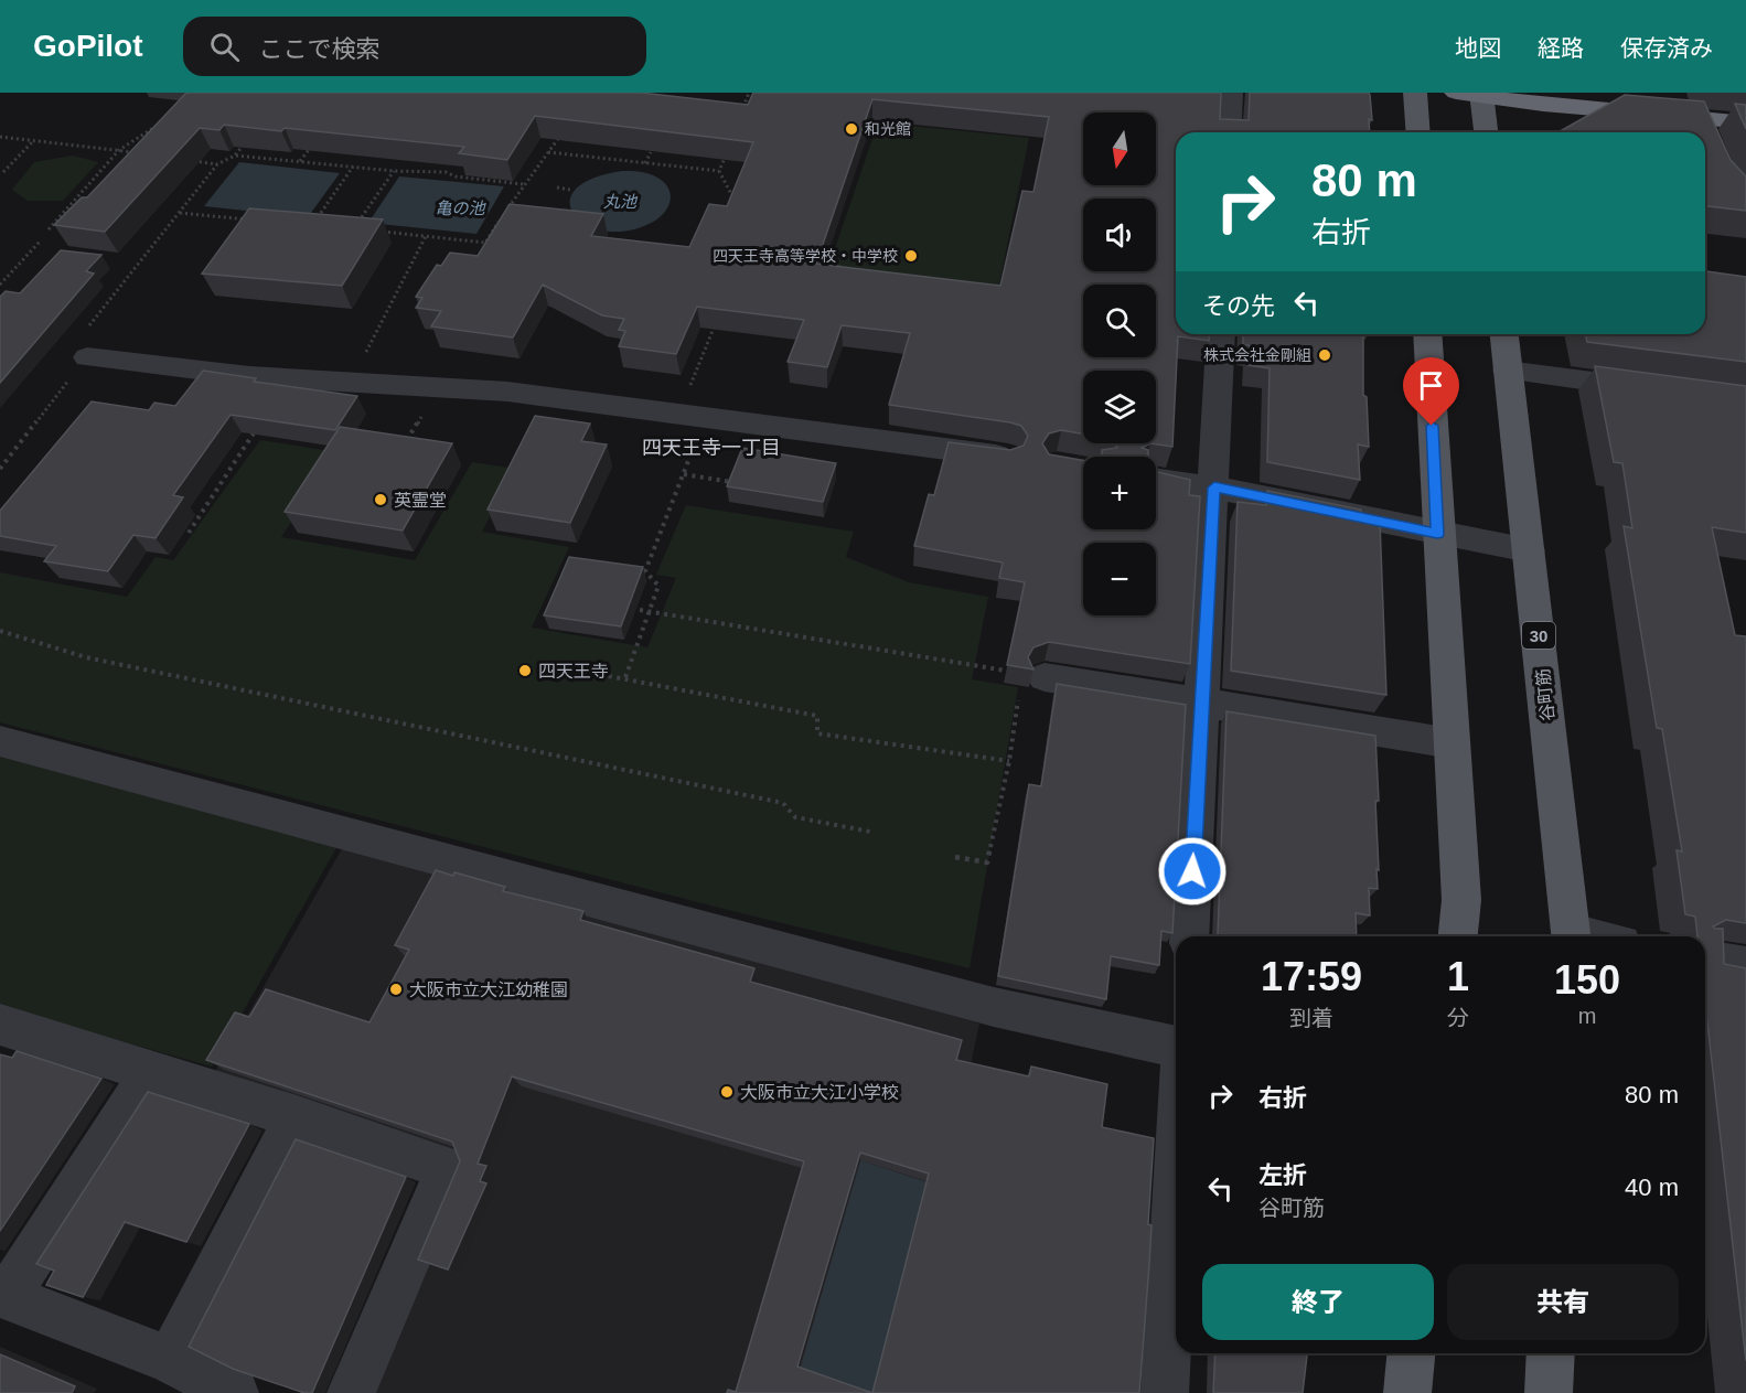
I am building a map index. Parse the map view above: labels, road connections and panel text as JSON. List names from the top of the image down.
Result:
{
  "streets": {
    "main road": ["30", "谷町筋"]
  },
  "districts": ["四天王寺一丁目"],
  "water": ["丸池", "亀の池"],
  "places": [
    "和光館",
    "四天王寺高等学校・中学校",
    "株式会社金剛組",
    "英霊堂",
    "四天王寺",
    "大阪市立大江幼稚園",
    "大阪市立大江小学校"
  ],
  "north": "bottom",
  "page": {
    "header": "GoPilot",
    "search": "ここで検索",
    "nav": ["地図", "経路", "保存済み"],
    "map_buttons": ["+", "−"],
    "turn": ["80 m", "右折"],
    "then": "その先",
    "eta": [
      "17:59",
      "到着",
      "1",
      "分",
      "150",
      "m"
    ],
    "list": [
      {
        "name": "右折",
        "value": "80 m"
      },
      {
        "name": "左折",
        "note": "谷町筋",
        "value": "40 m"
      }
    ],
    "buttons": ["終了", "共有"]
  }
}
